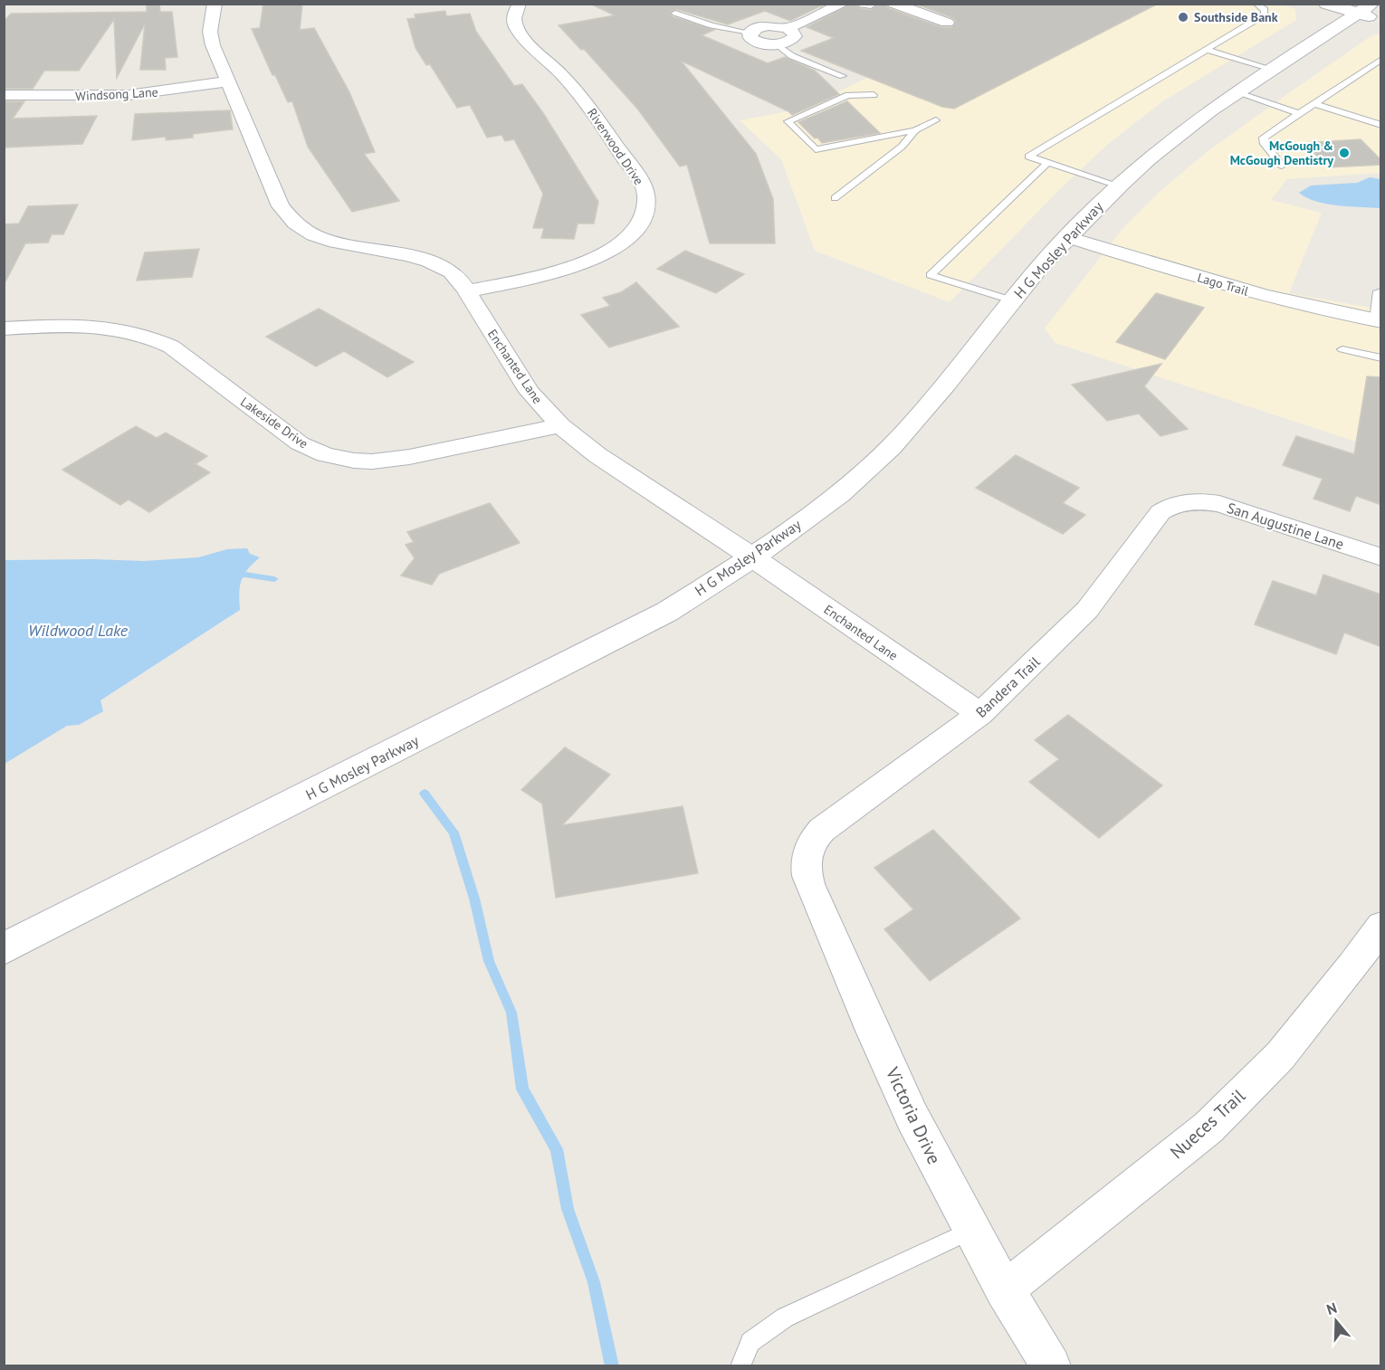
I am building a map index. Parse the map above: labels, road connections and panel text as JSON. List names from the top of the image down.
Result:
{
  "streets": {
    "main road": ["H G Mosley Parkway"],
    "street": [
      "Windsong Lane",
      "Riverwood Drive",
      "Lago Trail",
      "Enchanted Lane",
      "Lakeside Drive",
      "San Augustine Lane",
      "Bandera Trail",
      "Victoria Drive",
      "Nueces Trail"
    ]
  },
  "crossings": [
    ["Windsong Lane", "Enchanted Lane"],
    ["Riverwood Drive", "Enchanted Lane"],
    ["H G Mosley Parkway", "Lago Trail"],
    ["H G Mosley Parkway", "Enchanted Lane"],
    ["Enchanted Lane", "Lakeside Drive"],
    ["Enchanted Lane", "Bandera Trail"],
    ["San Augustine Lane", "Bandera Trail"],
    ["Bandera Trail", "Victoria Drive"],
    ["Victoria Drive", "Nueces Trail"]
  ],
  "water": ["Wildwood Lake"],
  "places": ["Southside Bank", "McGough & McGough Dentistry"],
  "north": "top"
}
